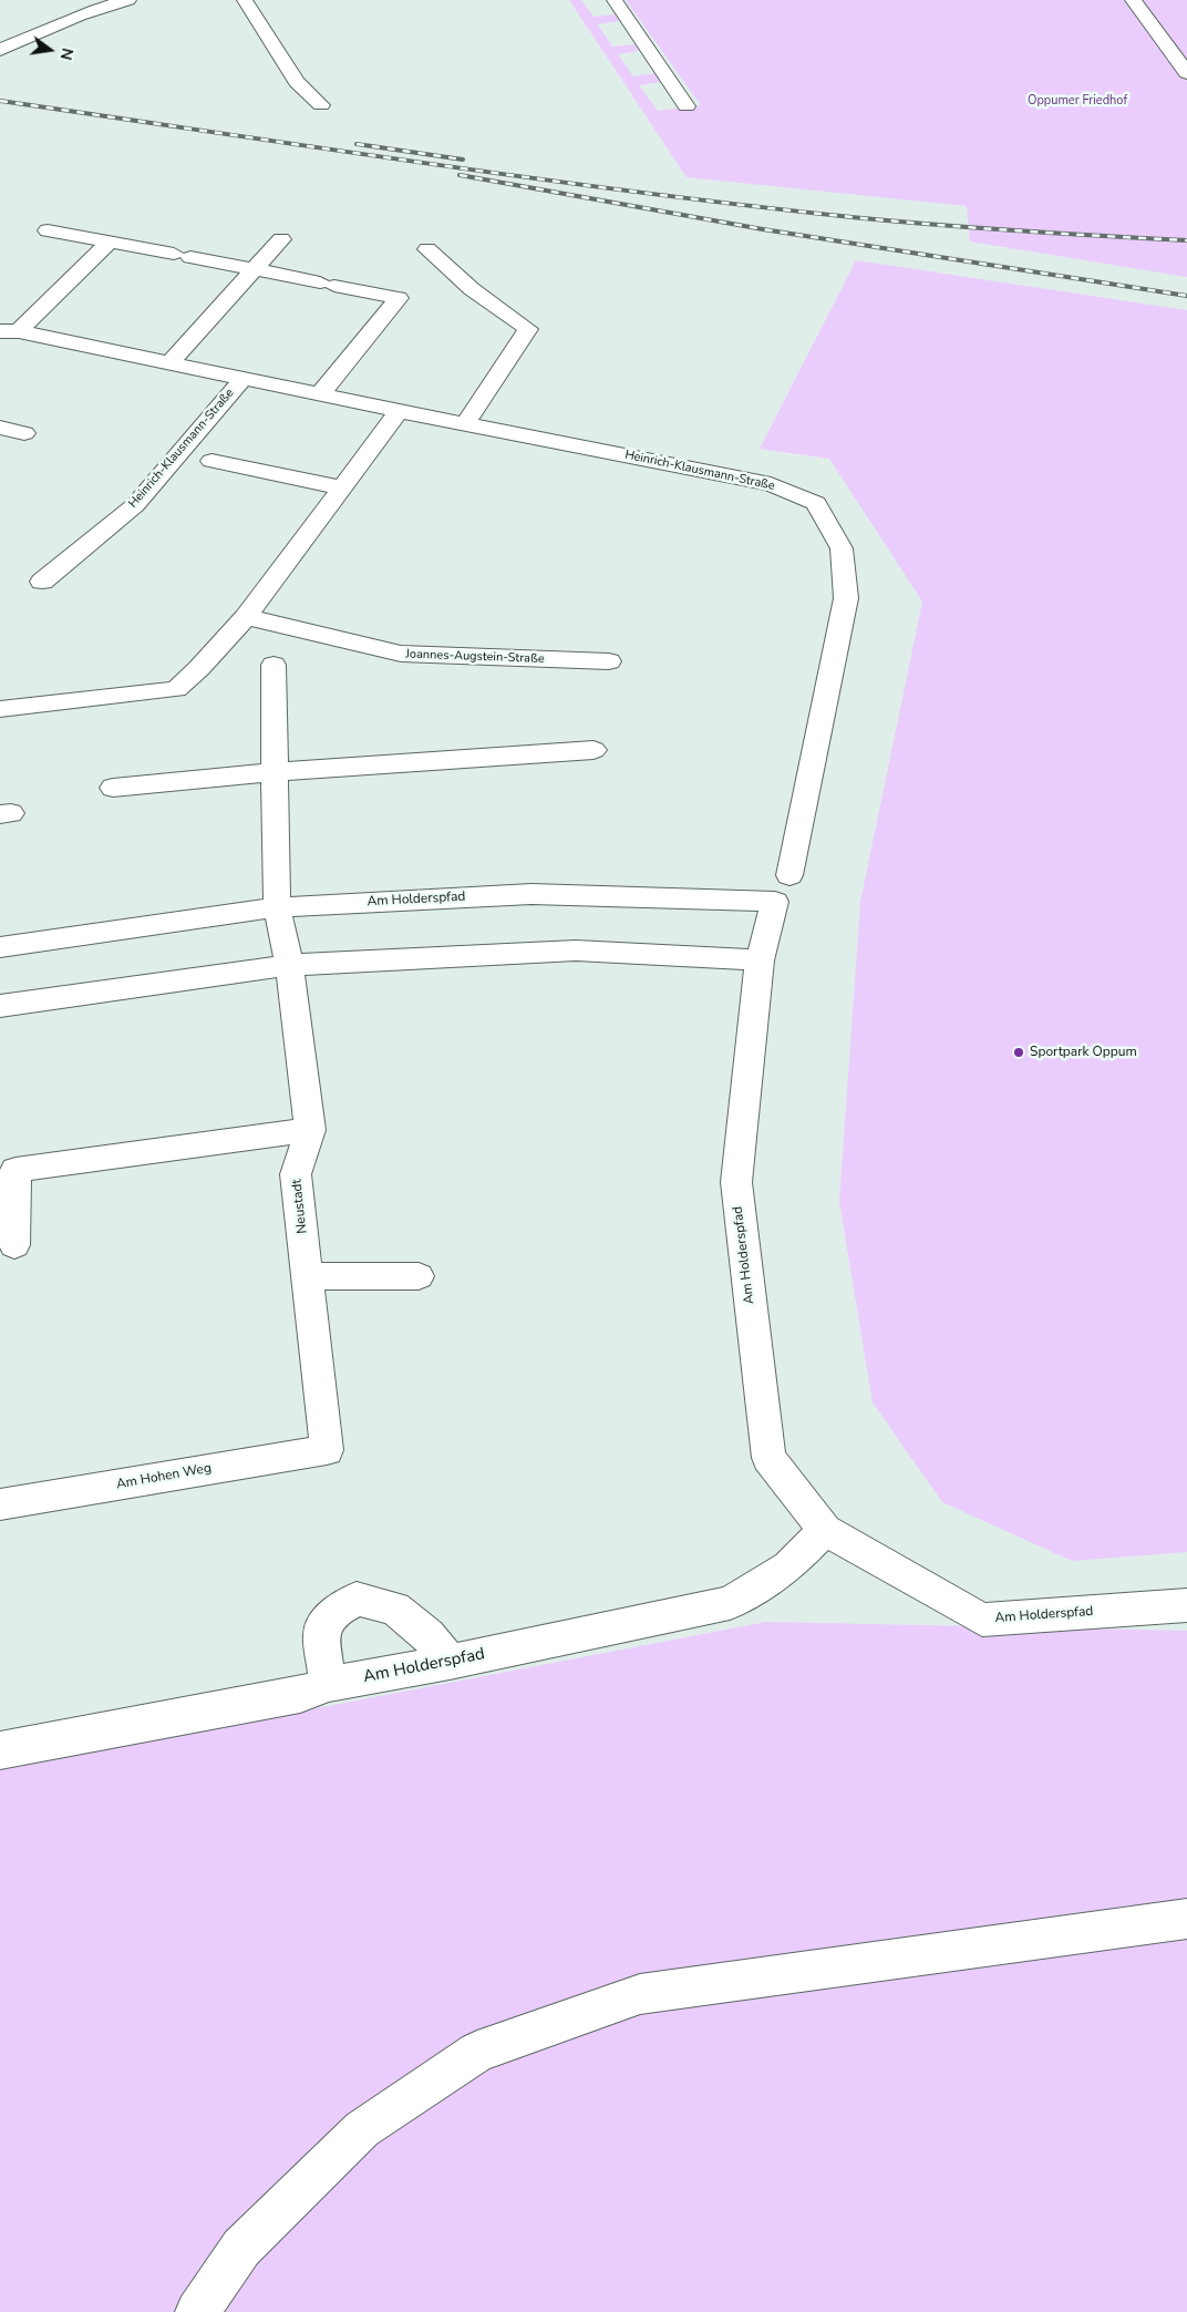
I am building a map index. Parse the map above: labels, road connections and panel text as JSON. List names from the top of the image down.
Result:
{
  "streets": {
    "main road": [
      "Heinrich-Klausmann-Straße",
      "Joannes-Augstein-Straße",
      "Am Holderspfad",
      "Neustadt",
      "Am Hohen Weg"
    ]
  },
  "crossings": [
    ["Heinrich-Klausmann-Straße", "Am Holderspfad"],
    ["Am Holderspfad", "Neustadt"],
    ["Neustadt", "Am Hohen Weg"]
  ],
  "parks": ["Oppumer Friedhof"],
  "places": ["Sportpark Oppum"],
  "north": "right"
}
